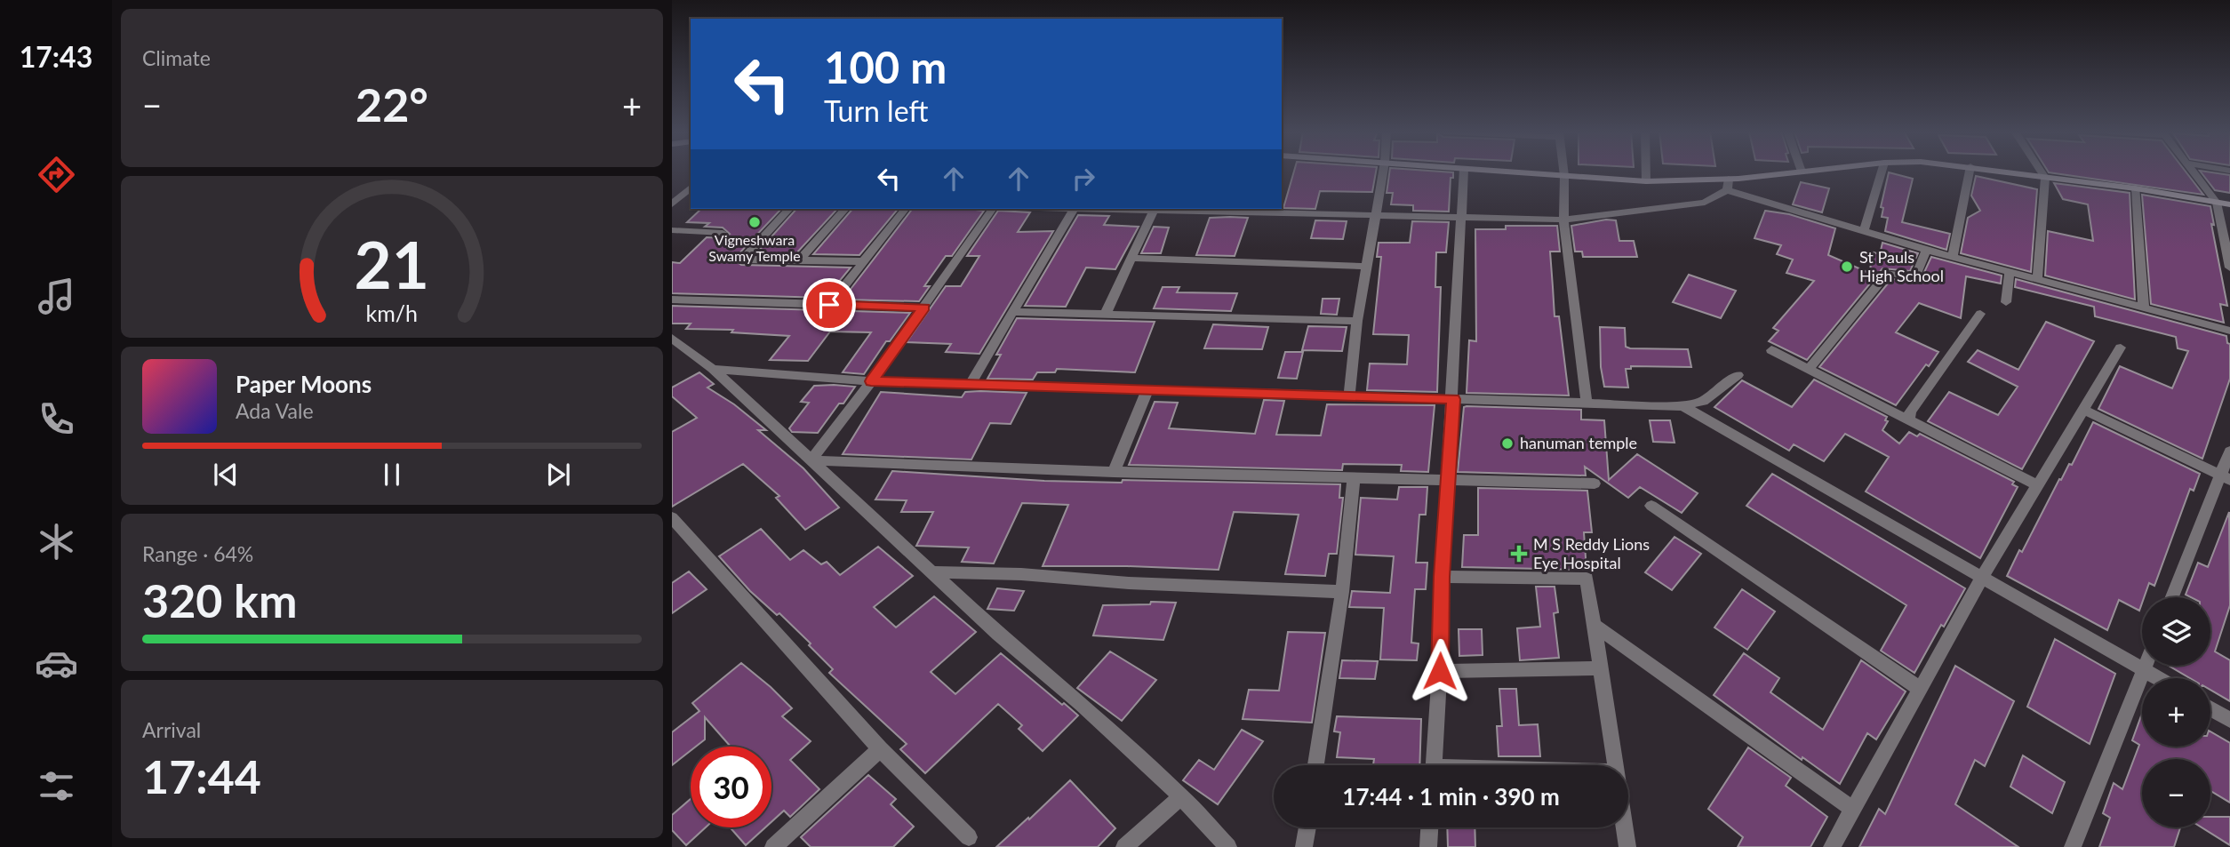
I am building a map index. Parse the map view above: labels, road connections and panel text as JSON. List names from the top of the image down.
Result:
{
  "places": {
    "other": ["Vigneshwara Swamy Temple", "St Pauls High School", "hanuman temple"],
    "health": ["M S Reddy Lions Eye Hospital"]
  },
  "page": {
    "tabs": "17:43",
    "tile": [
      "Climate",
      ["Range · 64%", "320 km"],
      ["Arrival", "17:44"]
    ],
    "turn": ["100 m", "Turn left"],
    "heat": ["−", "22°", "+"],
    "song": ["Paper Moons", "Ada Vale"],
    "map_buttons": ["+", "−"],
    "limit": "30",
    "trip": "17:44 · 1 min · 390 m",
    "gauge": ["21", "km/h"]
  }
}
